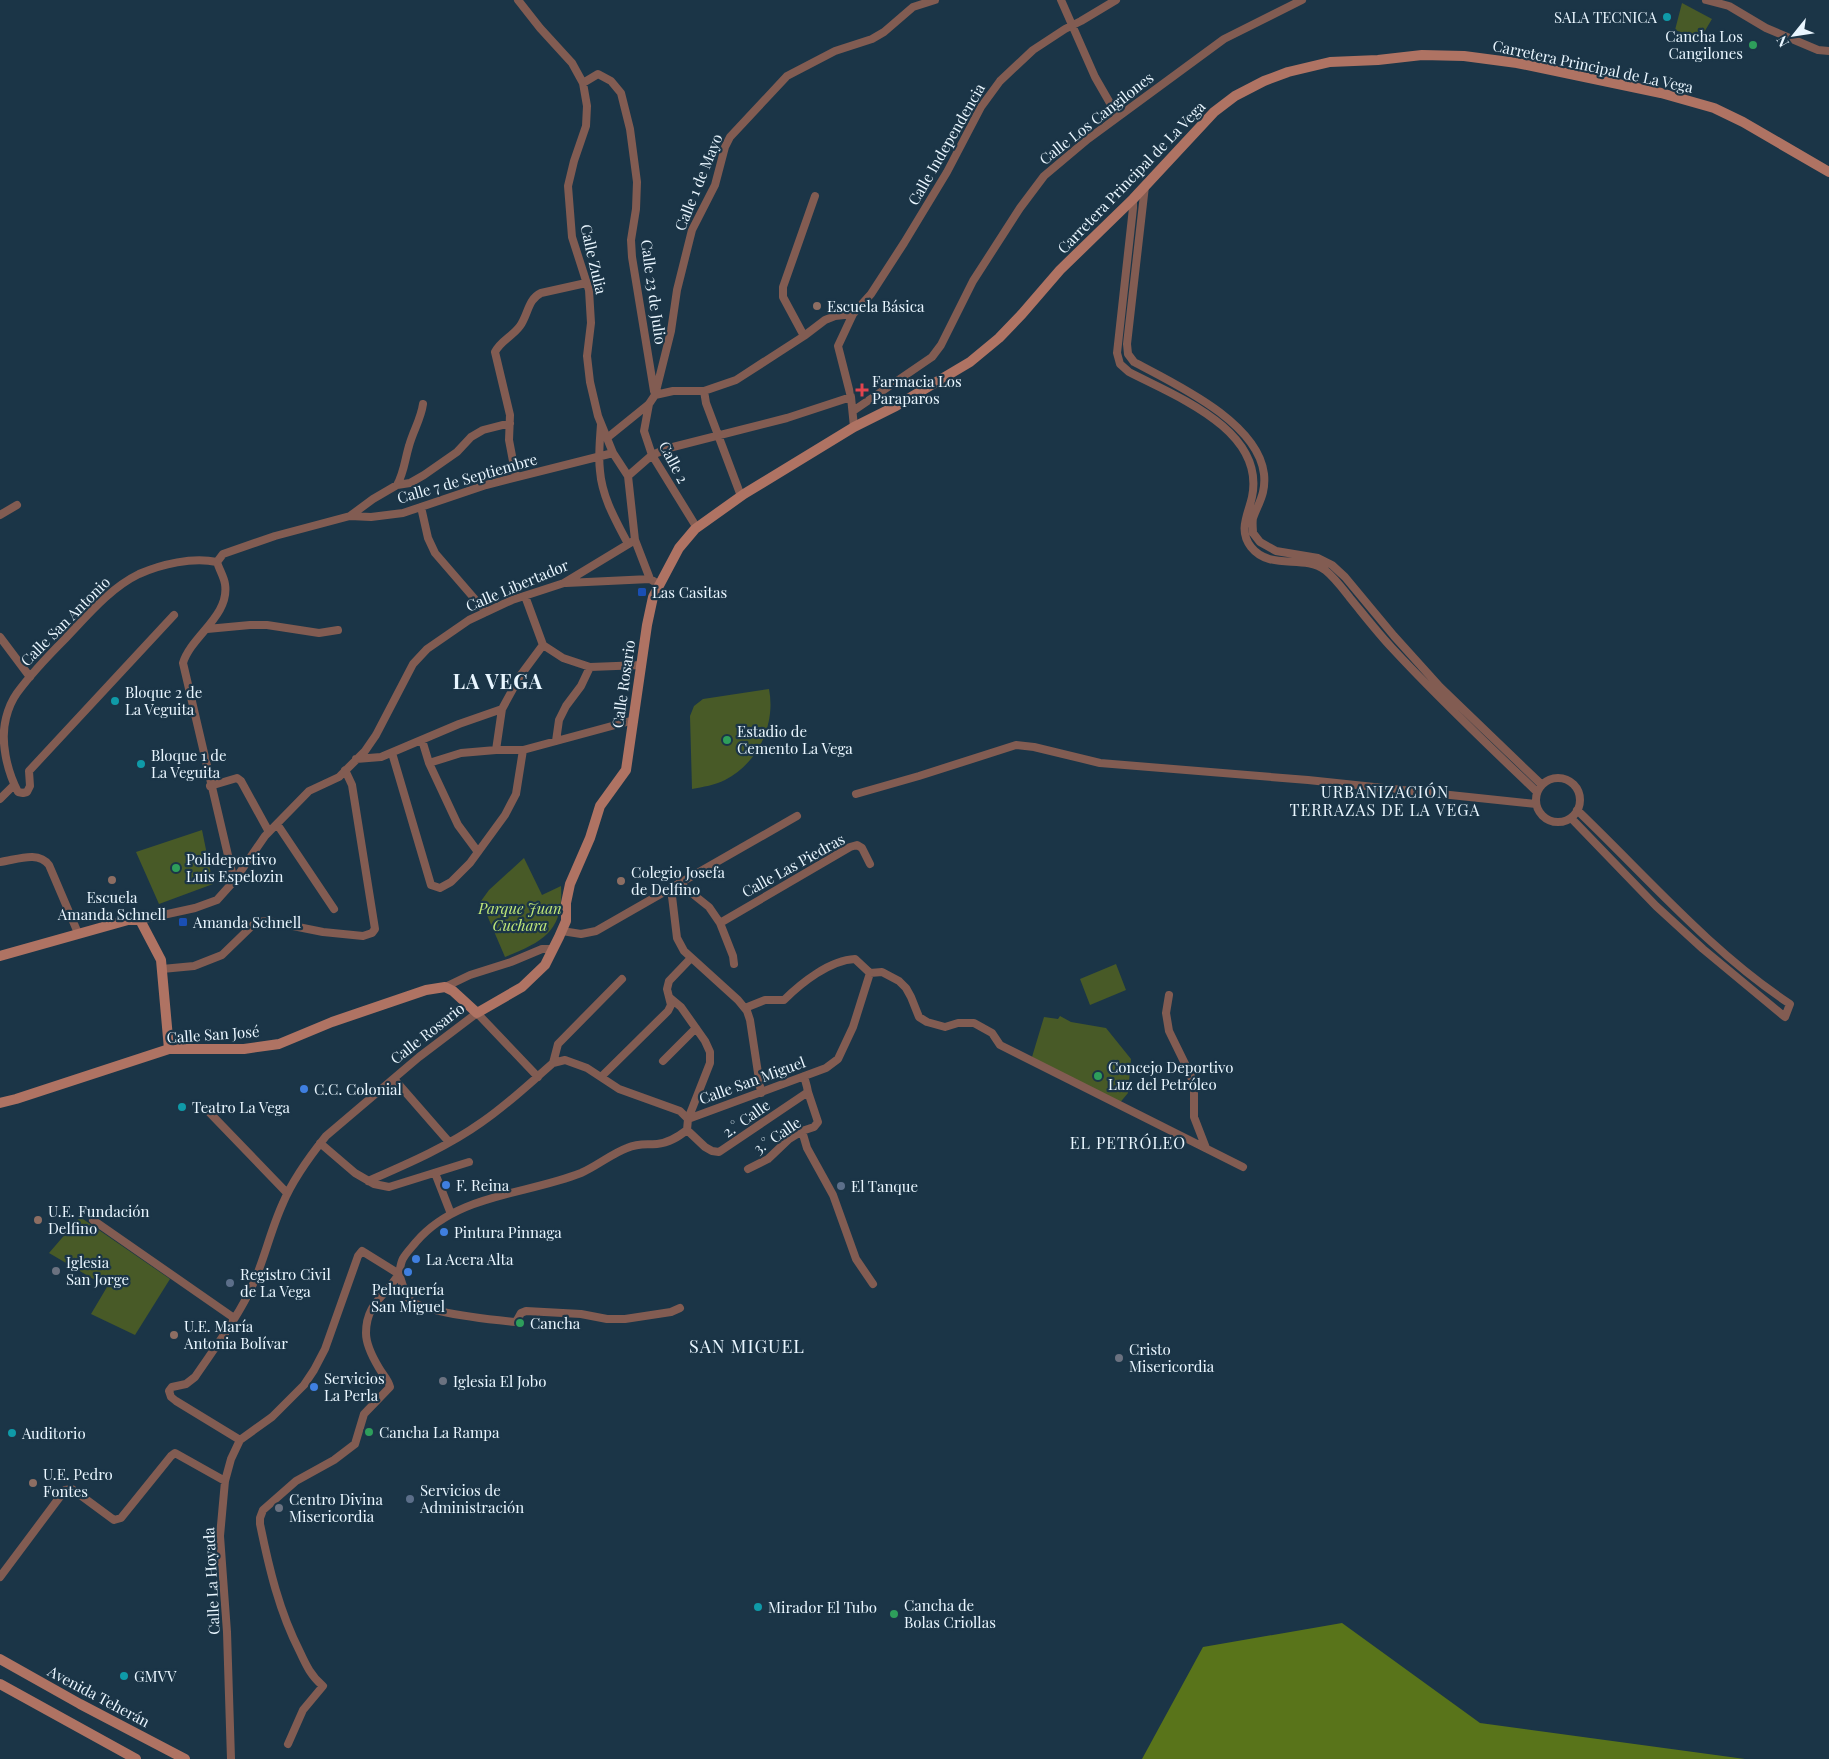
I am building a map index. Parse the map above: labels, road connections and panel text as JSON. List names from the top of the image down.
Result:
{
  "streets": {
    "street": [
      "Carretera Principal de La Vega",
      "Calle Los Cangilones",
      "Calle Independencia",
      "Calle 1 de Mayo",
      "Calle Zulia",
      "Calle 23 de Julio",
      "Calle 2",
      "Calle 7 de Septiembre",
      "Calle Libertador",
      "Calle San Antonio",
      "Calle Rosario",
      "Calle Las Piedras",
      "Calle San José",
      "Calle San Miguel",
      "2.° Calle",
      "3.° Calle",
      "Calle La Hoyada",
      "Avenida Teherán"
    ]
  },
  "crossings": [
    ["Carretera Principal de La Vega", "Calle Independencia"],
    ["Carretera Principal de La Vega", "Calle 2"],
    ["Carretera Principal de La Vega", "Calle Rosario"],
    ["Calle Los Cangilones", "Calle Independencia"],
    ["Calle 1 de Mayo", "Calle 23 de Julio"],
    ["Calle Zulia", "Calle 23 de Julio"],
    ["Calle Zulia", "Calle 7 de Septiembre"],
    ["Calle Zulia", "Calle Libertador"],
    ["Calle 7 de Septiembre", "Calle San Antonio"],
    ["Calle Rosario", "Calle La Hoyada"],
    ["Calle San Miguel", "2.° Calle"],
    ["2.° Calle", "3.° Calle"]
  ],
  "districts": [
    "LA VEGA",
    "URBANIZACIÓN TERRAZAS DE LA VEGA",
    "EL PETRÓLEO",
    "SAN MIGUEL"
  ],
  "parks": ["Parque Juan Cuchara"],
  "places": {
    "other": [
      "SALA TECNICA",
      "Cancha Los Cangilones",
      "Escuela Básica",
      "Bloque 2 de La Veguita",
      "Estadio de Cemento La Vega",
      "Bloque 1 de La Veguita",
      "Polideportivo Luis Espelozin",
      "Escuela Amanda Schnell",
      "Colegio Josefa de Delfino",
      "Concejo Deportivo Luz del Petróleo",
      "C.C. Colonial",
      "Teatro La Vega",
      "F. Reina",
      "El Tanque",
      "U.E. Fundación Delfino",
      "Pintura Pinnaga",
      "La Acera Alta",
      "Iglesia San Jorge",
      "Peluquería San Miguel",
      "Registro Civil de La Vega",
      "Cancha",
      "U.E. María Antonia Bolívar",
      "Cristo Misericordia",
      "Iglesia El Jobo",
      "Servicios La Perla",
      "Cancha La Rampa",
      "Auditorio",
      "U.E. Pedro Fontes",
      "Servicios de Administración",
      "Centro Divina Misericordia",
      "Mirador El Tubo",
      "Cancha de Bolas Criollas",
      "GMVV"
    ],
    "health": ["Farmacia Los Paraparos"],
    "transit": ["Las Casitas", "Amanda Schnell"]
  },
  "north": "bottom left"
}
